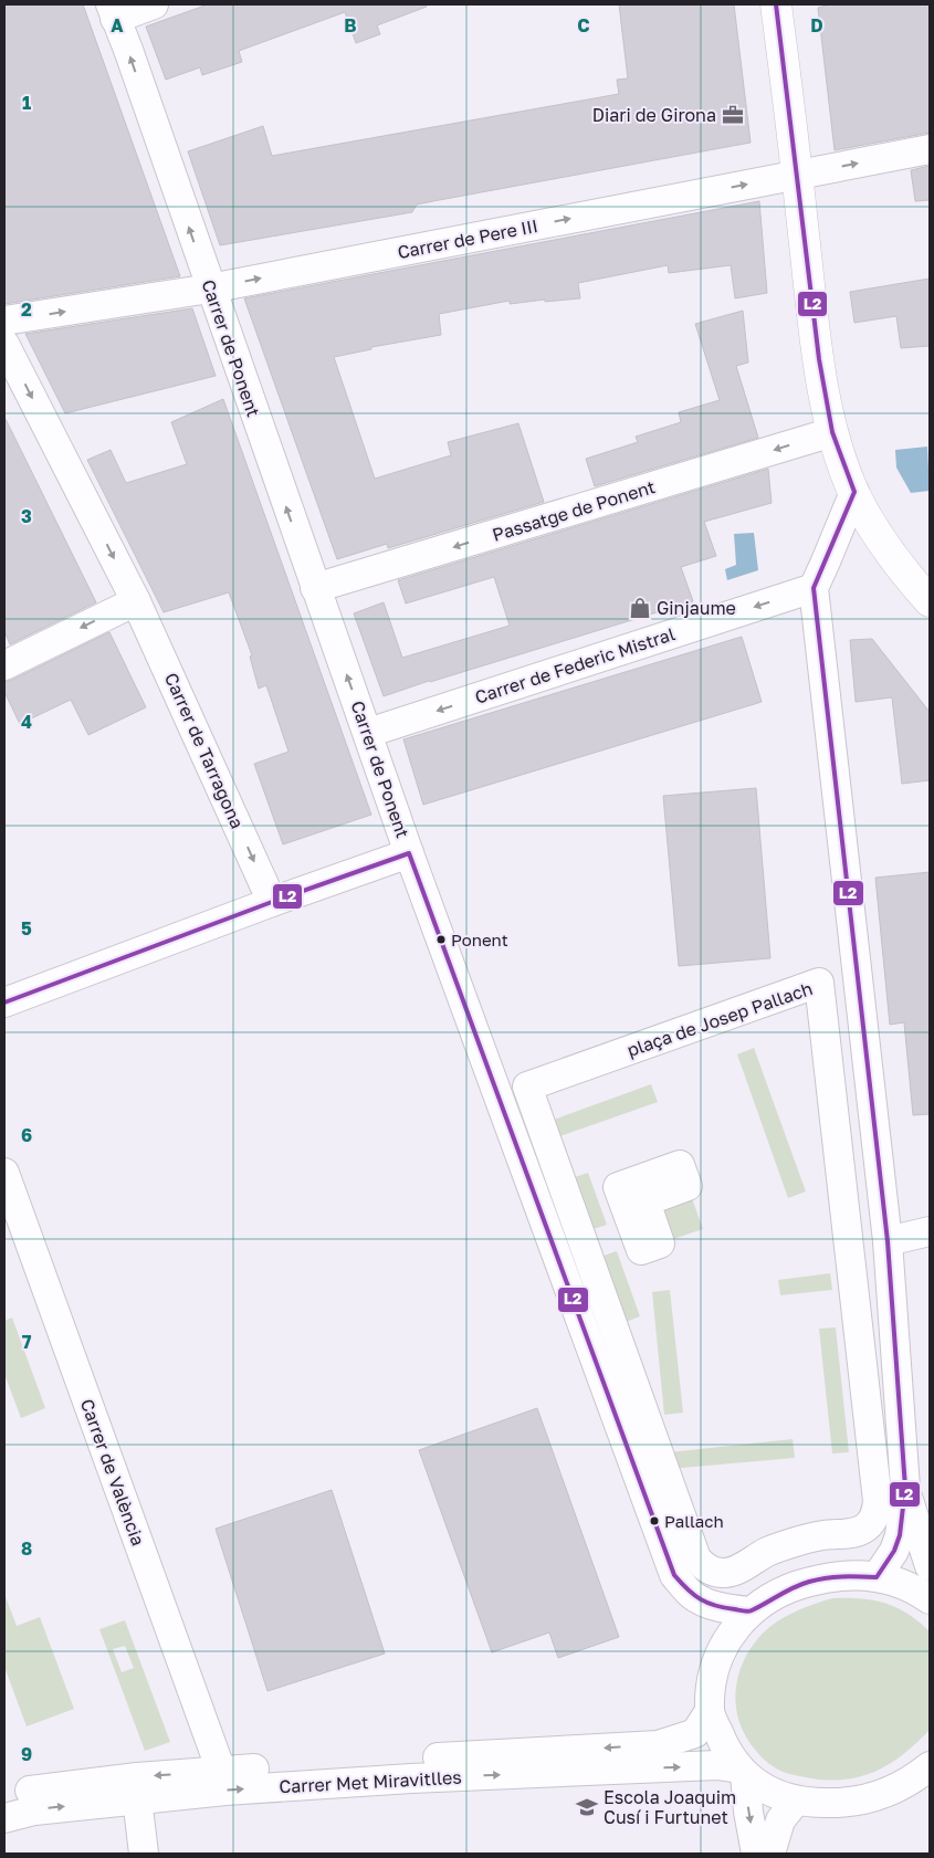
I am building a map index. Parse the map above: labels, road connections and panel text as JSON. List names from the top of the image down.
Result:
{
  "streets": {
    "street": [
      "Carrer de Pere III",
      "Carrer de Ponent",
      "Passatge de Ponent",
      "Carrer de Federic Mistral",
      "Carrer de Tarragona",
      "plaça de Josep Pallach",
      "Carrer de València",
      "Carrer Met Miravitlles"
    ]
  },
  "crossings": [
    ["Carrer de Pere III", "Carrer de Ponent"],
    ["Carrer de Ponent", "Passatge de Ponent"],
    ["Carrer de Ponent", "Carrer de Federic Mistral"],
    ["Carrer de València", "Carrer Met Miravitlles"]
  ],
  "one_way": [
    "Carrer de Pere III",
    "Carrer de Ponent",
    "Passatge de Ponent",
    "Carrer de Federic Mistral",
    "Carrer de Tarragona"
  ],
  "places": {
    "office": ["Diari de Girona"],
    "shop": ["Ginjaume"],
    "other": ["Ponent", "Pallach"],
    "school or university": ["Escola Joaquim Cusí i Furtunet"]
  },
  "lines": ["transit line L2"],
  "grid": {
    "columns": [
      "A",
      "B",
      "C",
      "D"
    ],
    "rows": [
      "1",
      "2",
      "3",
      "4",
      "5",
      "6",
      "7",
      "8",
      "9"
    ]
  }
}
